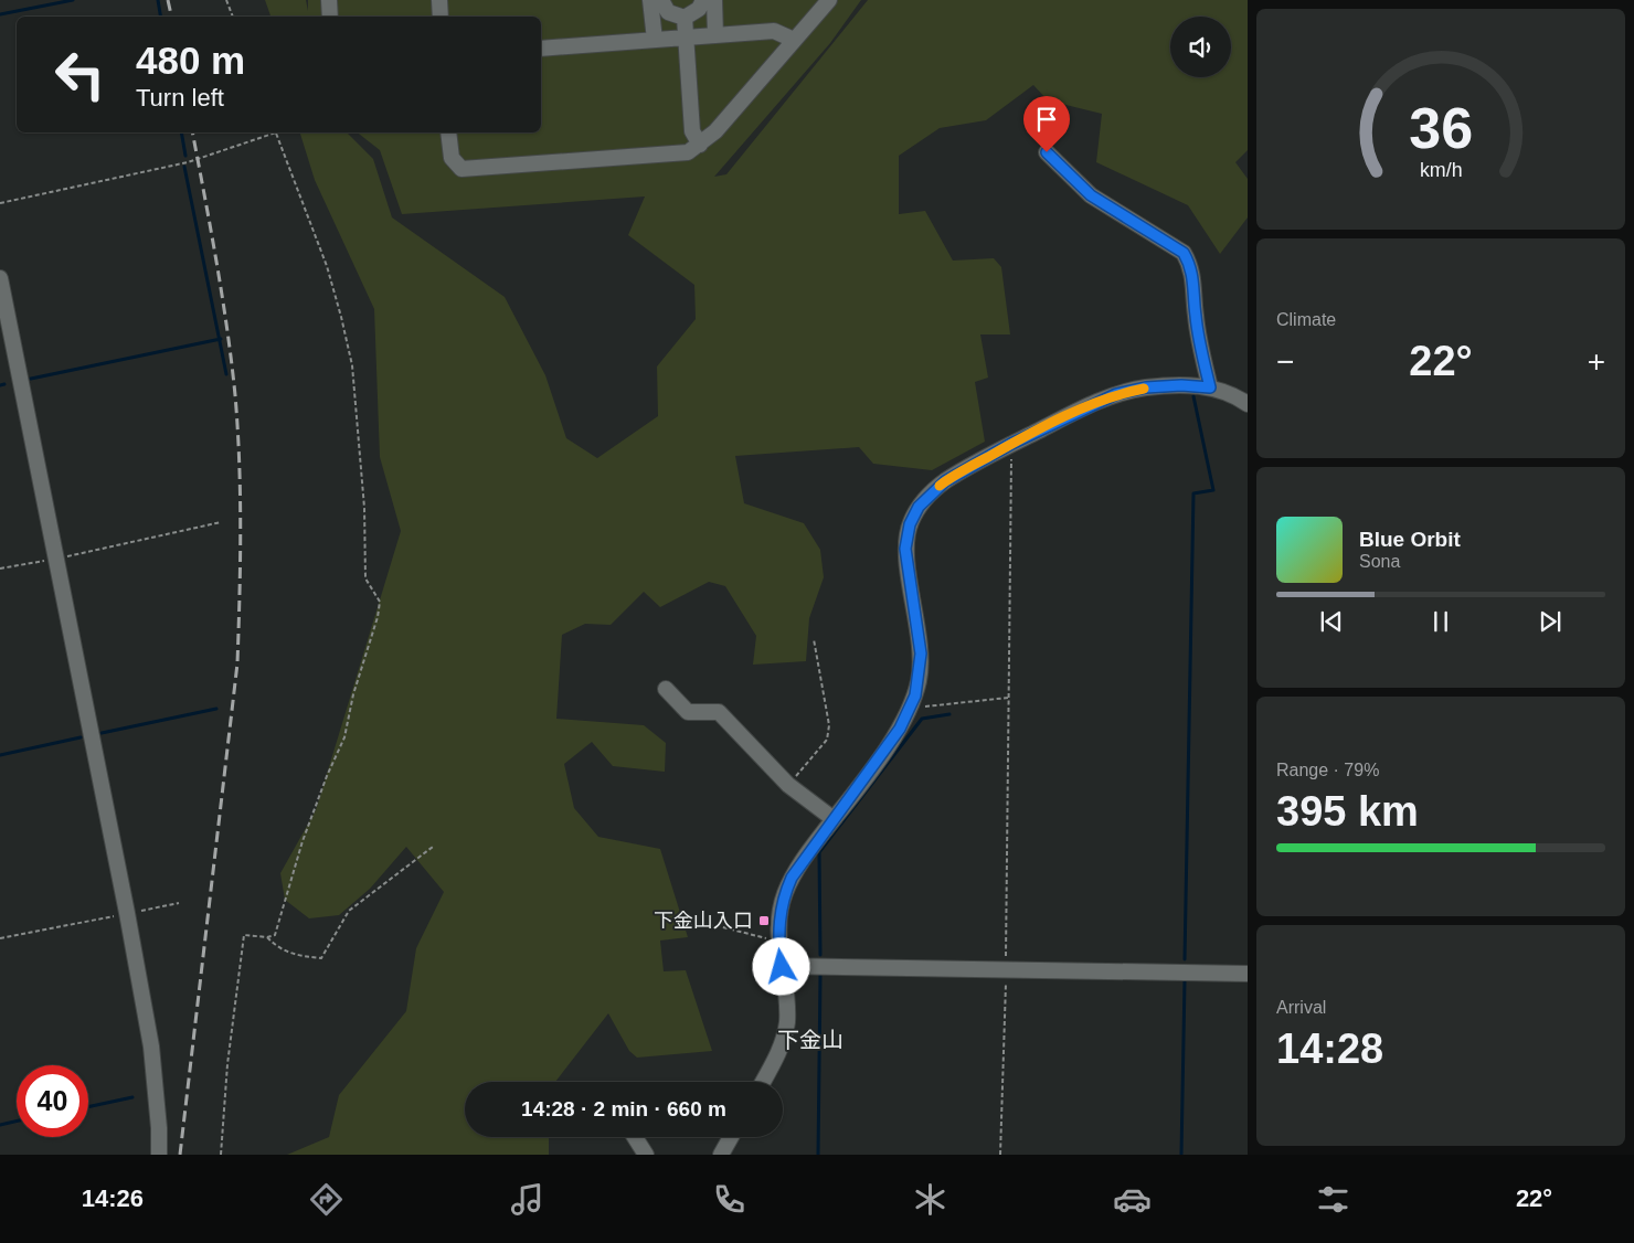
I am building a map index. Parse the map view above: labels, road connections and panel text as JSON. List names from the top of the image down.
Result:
{
  "districts": ["下金山"],
  "places": {
    "transit": ["下金山入口"]
  },
  "page": {
    "turn": ["480 m", "Turn left"],
    "tile": [
      "Climate",
      ["Range · 79%", "395 km"],
      ["Arrival", "14:28"]
    ],
    "heat": ["−", "22°", "+"],
    "song": ["Blue Orbit", "Sona"],
    "limit": "40",
    "trip": "14:28 · 2 min · 660 m",
    "tabs": ["14:26", "22°"],
    "gauge": ["36", "km/h"]
  }
}
